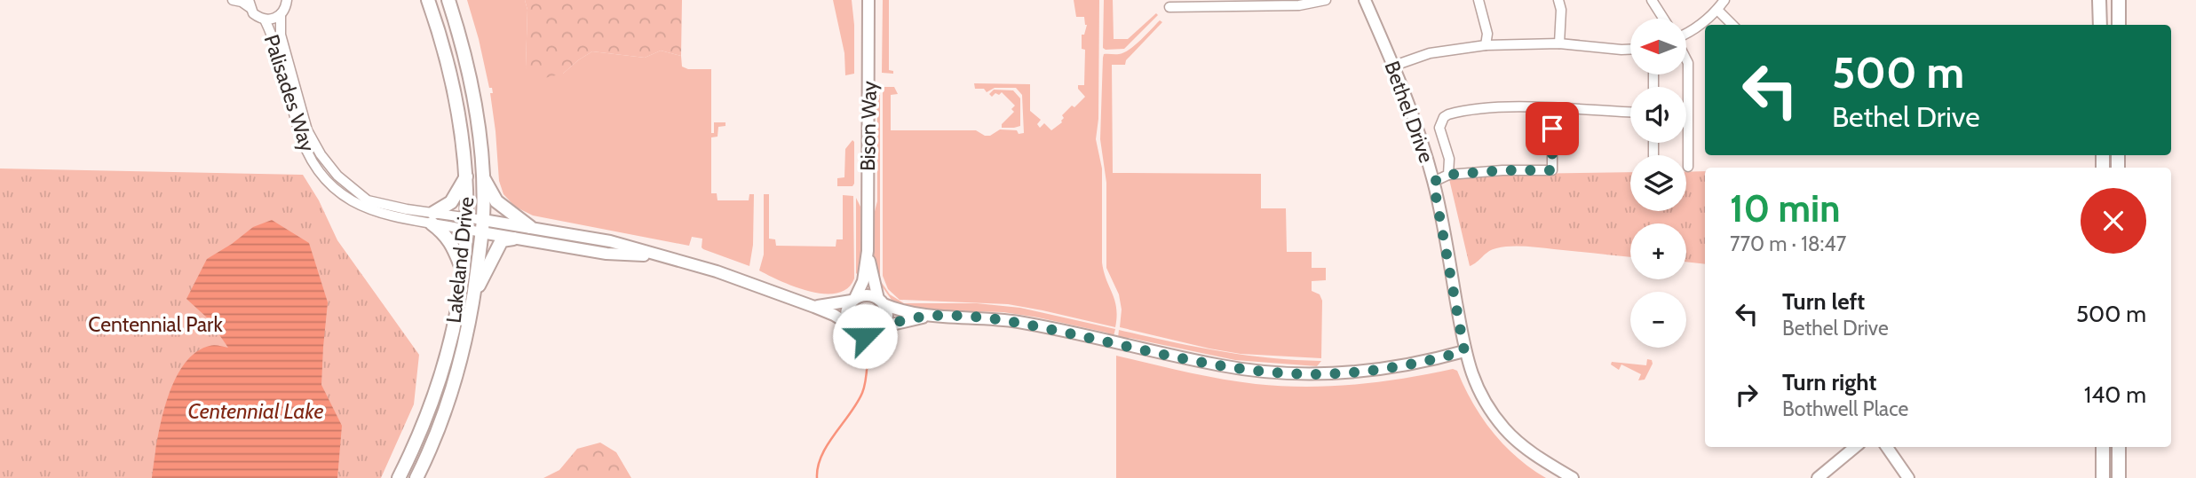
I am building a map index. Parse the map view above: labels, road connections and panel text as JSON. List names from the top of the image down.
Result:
{
  "streets": {
    "main road": ["Lakeland Drive"],
    "street": ["Palisades Way", "Bethel Drive", "Bison Way"]
  },
  "crossings": [
    ["Palisades Way", "Lakeland Drive"]
  ],
  "water": ["Centennial Lake"],
  "parks": ["Centennial Park"],
  "north": "left",
  "page": {
    "map_buttons": ["+", "−"],
    "turn": ["500 m", "Bethel Drive"],
    "heading": ["10 min", "770 m · 18:47"],
    "list": [
      {
        "name": "Turn left",
        "note": "Bethel Drive",
        "value": "500 m"
      },
      {
        "name": "Turn right",
        "note": "Bothwell Place",
        "value": "140 m"
      }
    ]
  }
}
